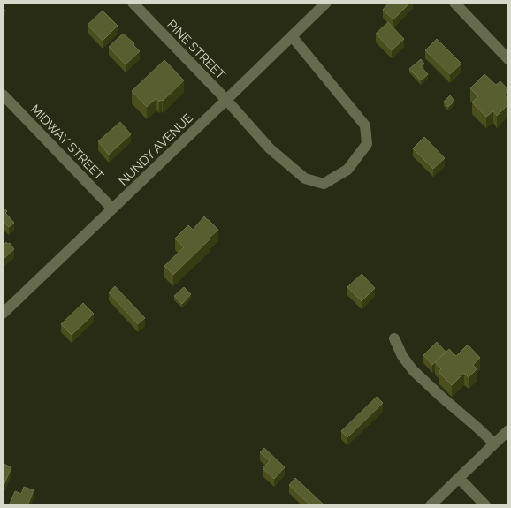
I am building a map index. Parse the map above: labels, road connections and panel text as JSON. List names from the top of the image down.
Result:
{
  "streets": {
    "street": ["PINE STREET", "MIDWAY STREET", "NUNDY AVENUE"]
  },
  "crossings": [
    ["PINE STREET", "NUNDY AVENUE"],
    ["MIDWAY STREET", "NUNDY AVENUE"]
  ]
}
